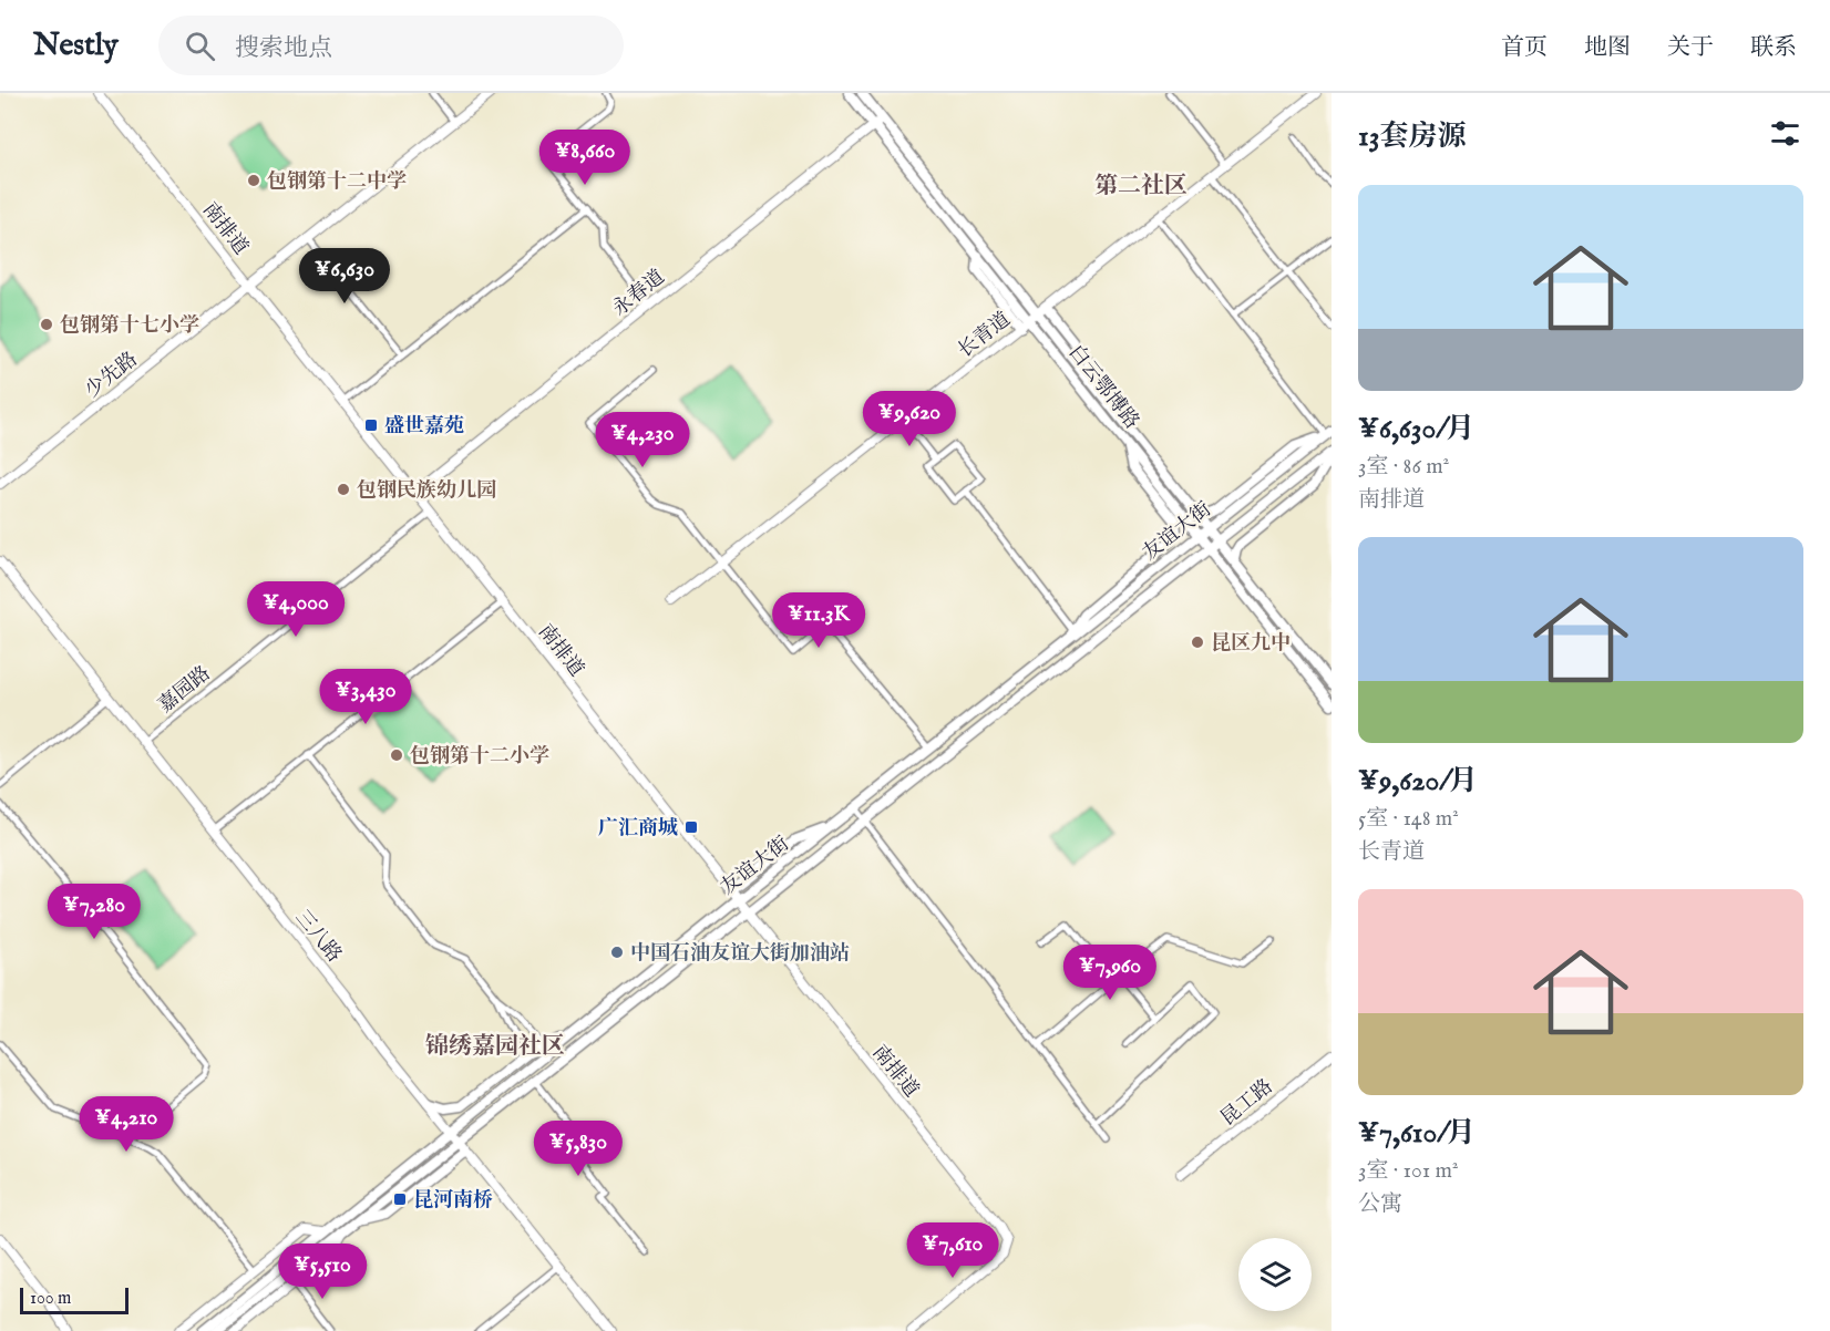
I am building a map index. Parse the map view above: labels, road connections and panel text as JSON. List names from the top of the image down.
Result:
{
  "streets": {
    "main road": ["白云鄂博路", "友谊大街"],
    "street": [
      "南排道",
      "永春道",
      "长青道",
      "少先路",
      "嘉园路",
      "三八路",
      "昆工路"
    ]
  },
  "crossings": [
    ["南排道", "永春道"],
    ["南排道", "少先路"],
    ["南排道", "友谊大街"],
    ["南排道", "嘉园路"],
    ["永春道", "白云鄂博路"],
    ["长青道", "白云鄂博路"],
    ["白云鄂博路", "友谊大街"],
    ["友谊大街", "三八路"],
    ["嘉园路", "三八路"]
  ],
  "districts": ["第二社区", "锦绣嘉园社区"],
  "places": {
    "other": [
      "包钢第十二中学",
      "包钢第十七小学",
      "包钢民族幼儿园",
      "昆区九中",
      "包钢第十二小学",
      "中国石油友谊大街加油站"
    ],
    "transit": ["盛世嘉苑", "广汇商城", "昆河南桥"]
  },
  "scale_bar": "100 m",
  "page": {
    "header": "Nestly",
    "search": "搜索地点",
    "nav": [
      "首页",
      "地图",
      "关于",
      "联系"
    ],
    "heading": "13套房源",
    "price": [
      "¥8,660",
      "¥6,630",
      "¥9,620",
      "¥4,230",
      "¥4,000",
      "¥11.3K",
      "¥3,430",
      "¥7,280",
      "¥7,960",
      "¥4,210",
      "¥5,830",
      "¥7,610",
      "¥5,510"
    ],
    "list": [
      {
        "name": "¥6,630/月",
        "note": "3室 · 86 m² · 南排道"
      },
      {
        "name": "¥9,620/月",
        "note": "5室 · 148 m² · 长青道"
      },
      {
        "name": "¥7,610/月",
        "note": "3室 · 101 m² · 公寓"
      }
    ],
    "scale": "100 m"
  }
}
